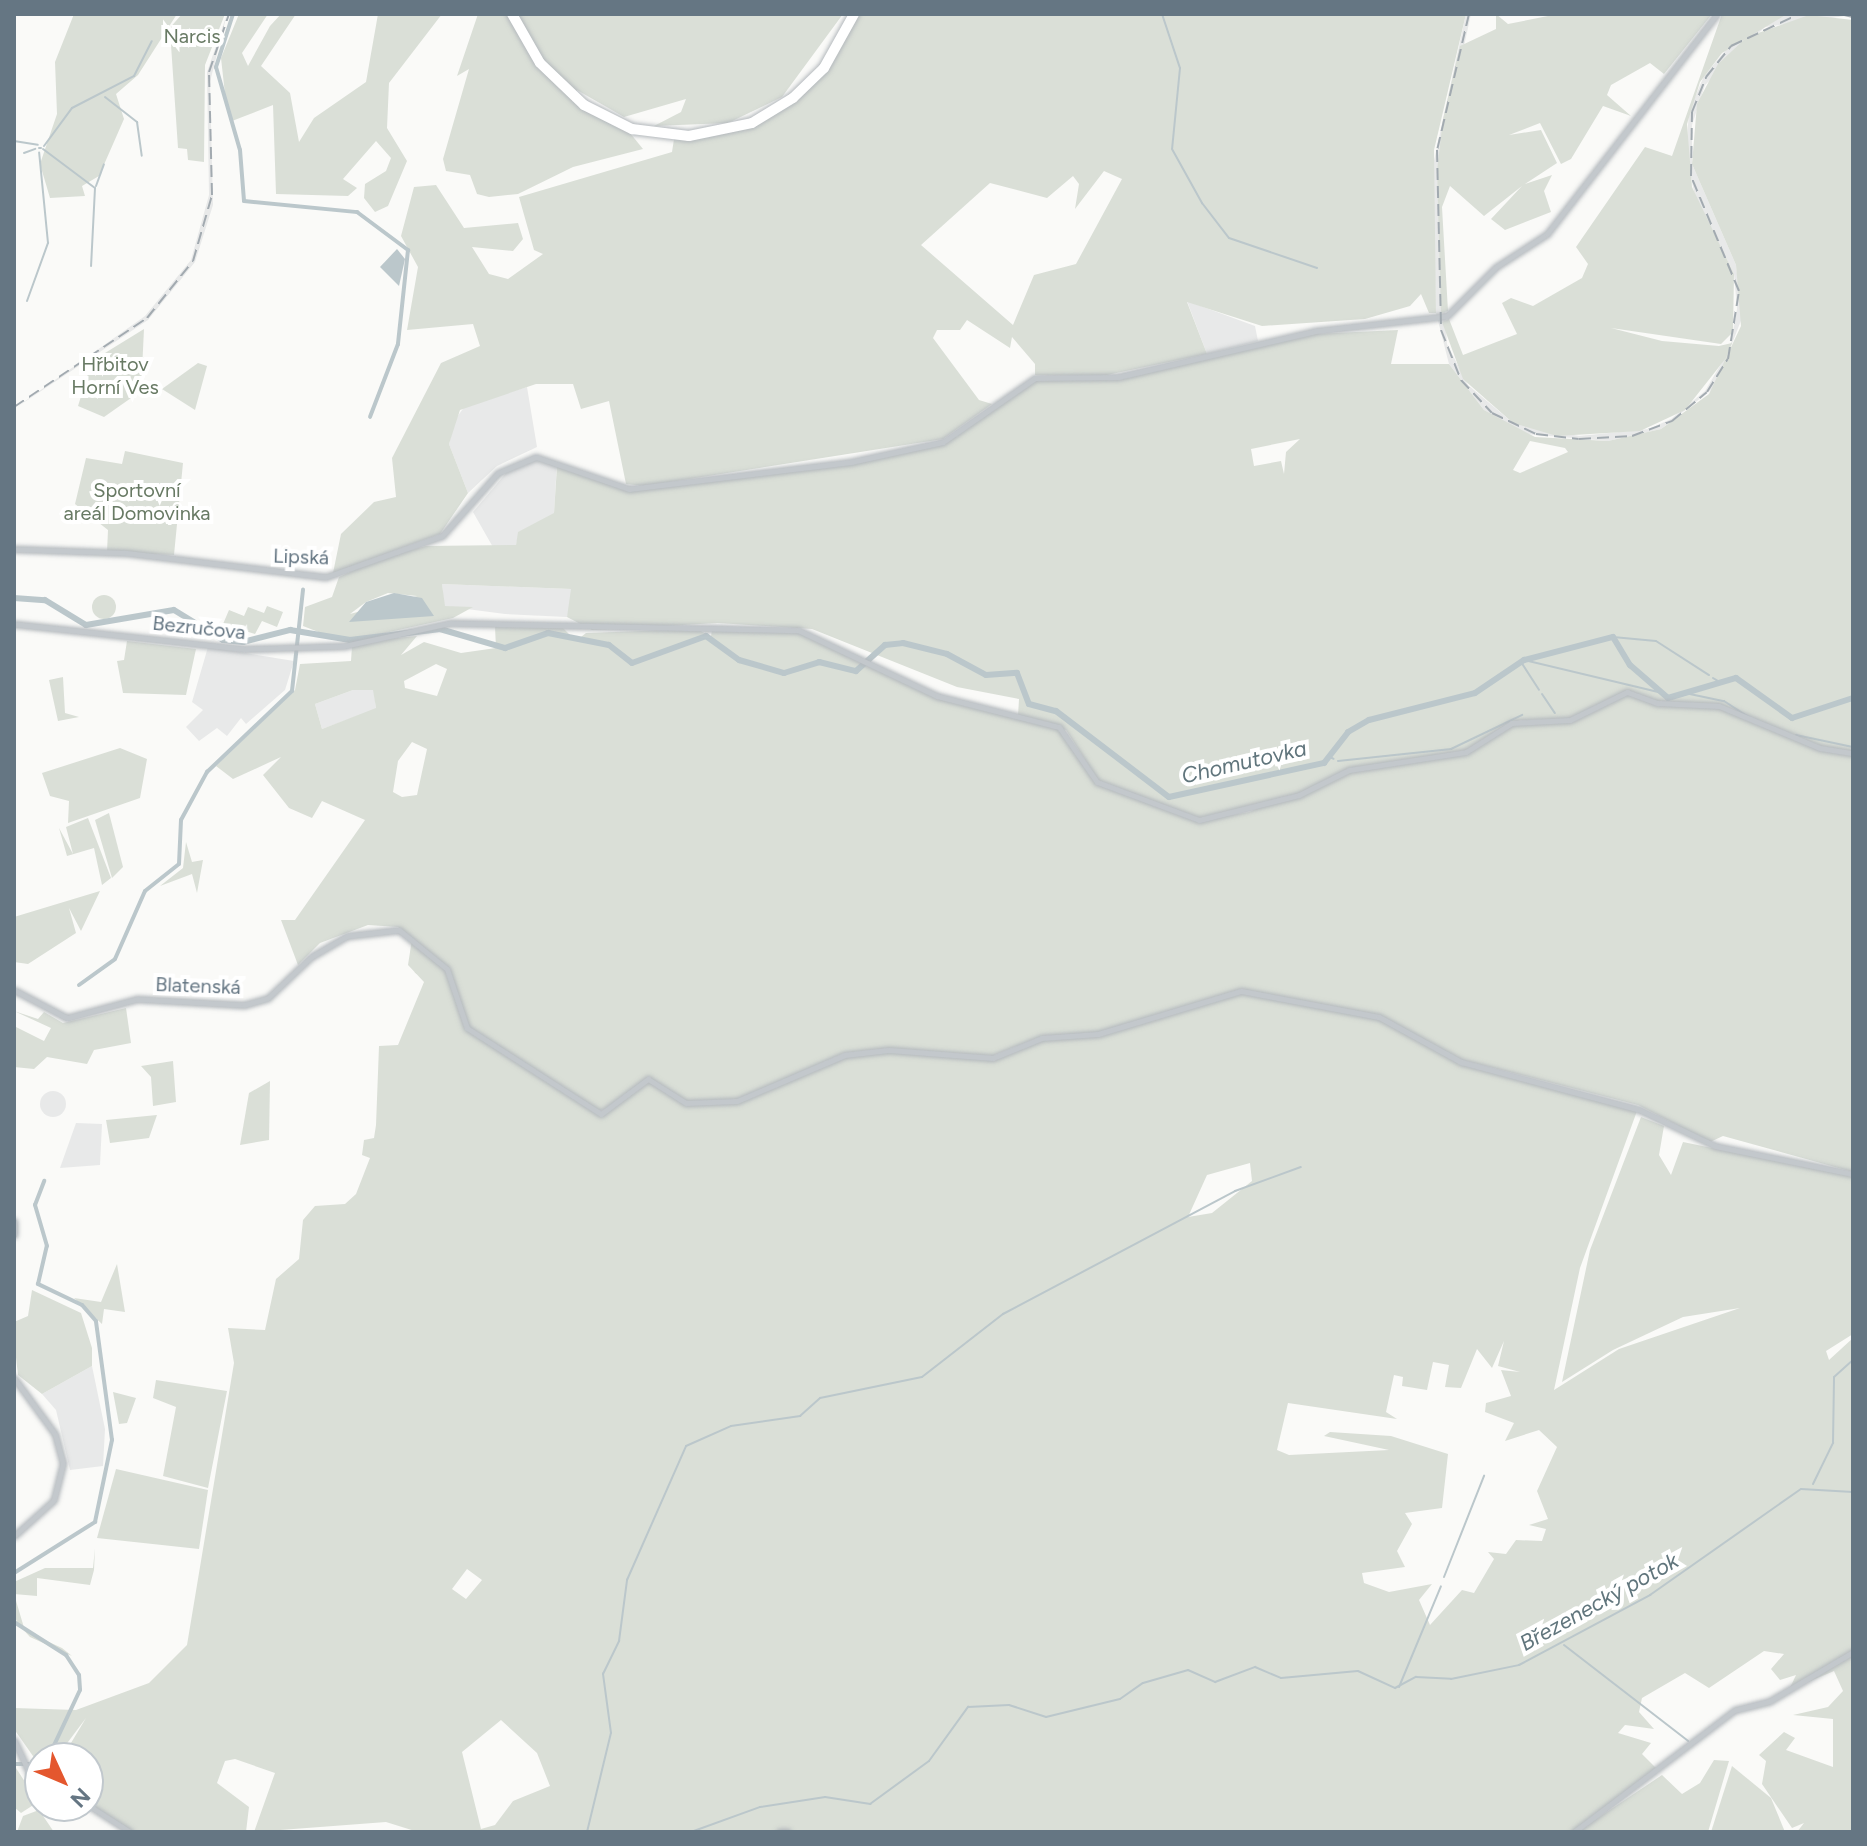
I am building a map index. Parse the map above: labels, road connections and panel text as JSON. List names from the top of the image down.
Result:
{
  "streets": {
    "street": ["Lipská", "Bezručova", "Blatenská"]
  },
  "water": ["Chomutovka", "Březenecký potok"],
  "parks": ["Narcis", "Hřbitov Horní Ves", "Sportovní areál Domovinka"],
  "north": "bottom right"
}
